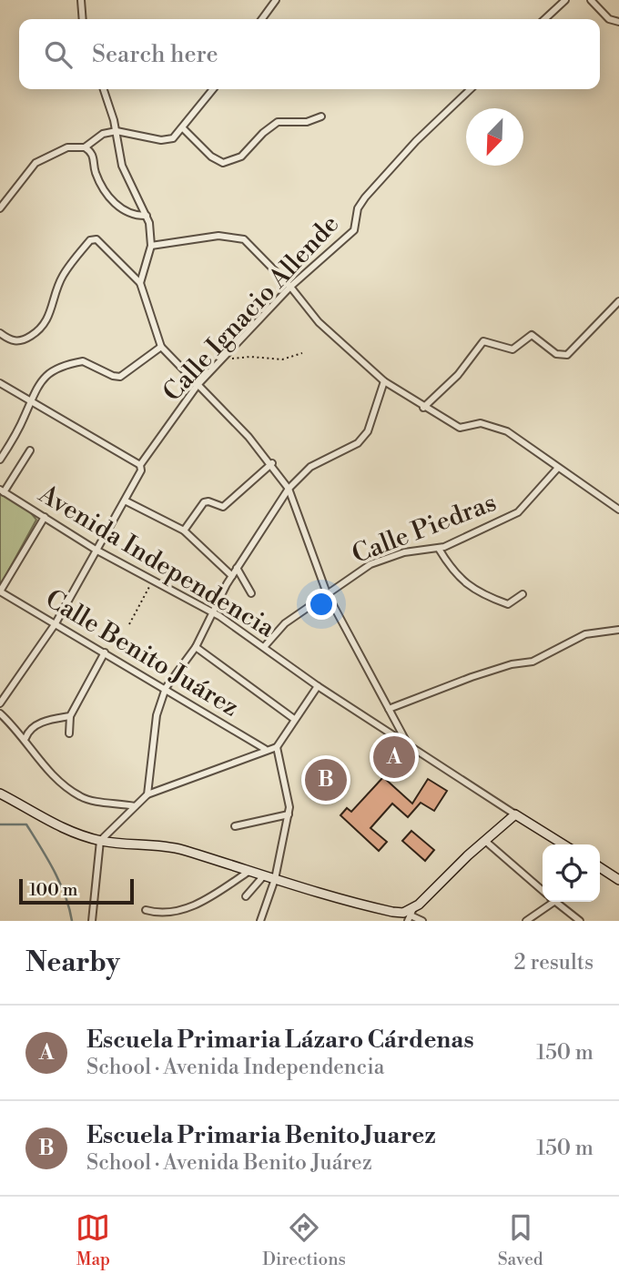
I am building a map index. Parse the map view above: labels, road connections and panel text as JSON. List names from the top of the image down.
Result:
{
  "streets": {
    "street": [
      "Calle Ignacio Allende",
      "Calle Piedras",
      "Avenida Independencia",
      "Calle Benito Juárez"
    ]
  },
  "crossings": [
    ["Calle Ignacio Allende", "Avenida Independencia"],
    ["Calle Ignacio Allende", "Calle Benito Juárez"],
    ["Calle Piedras", "Avenida Independencia"]
  ],
  "scale_bar": "100 m",
  "north": "bottom left",
  "page": {
    "search": "Search here",
    "pins": ["A", "B"],
    "scale": "100 m",
    "heading": ["Nearby", "2 results"],
    "list": [
      {
        "mark": "A",
        "name": "Escuela Primaria Lázaro Cárdenas",
        "note": "School · Avenida Independencia",
        "value": "150 m"
      },
      {
        "mark": "B",
        "name": "Escuela Primaria Benito Juarez",
        "note": "School · Avenida Benito Juárez",
        "value": "150 m"
      }
    ],
    "nav": ["Map", "Directions", "Saved"]
  }
}
